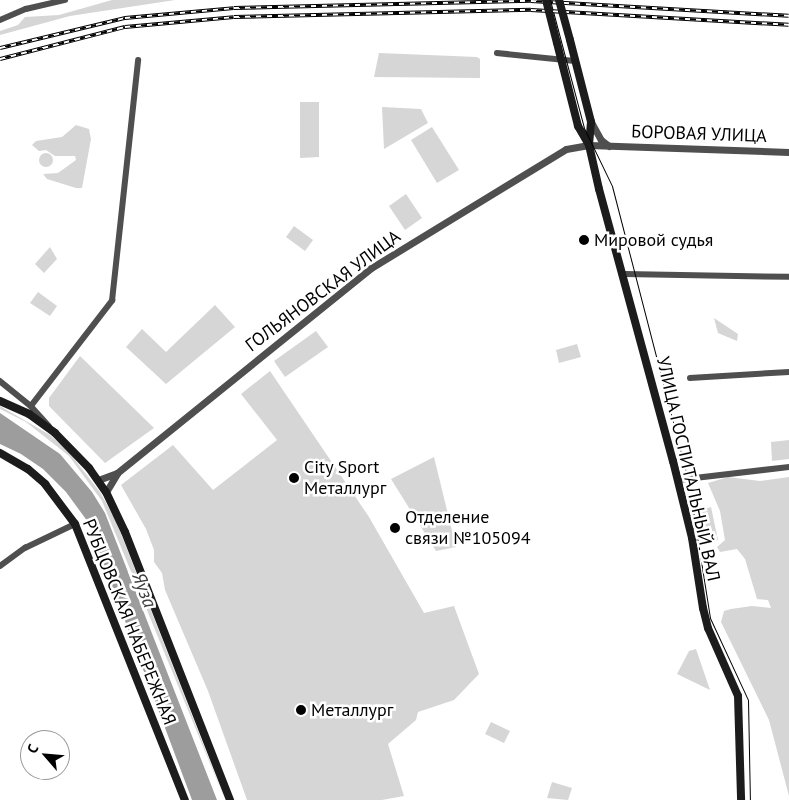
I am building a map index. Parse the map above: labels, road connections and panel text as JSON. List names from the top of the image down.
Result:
{
  "streets": {
    "main road": ["УЛИЦА ГОСПИТАЛЬНЫЙ ВАЛ", "РУБЦОВСКАЯ НАБЕРЕЖНАЯ"],
    "street": ["БОРОВАЯ УЛИЦА", "ГОЛЬЯНОВСКАЯ УЛИЦА"]
  },
  "crossings": [
    ["БОРОВАЯ УЛИЦА", "ГОЛЬЯНОВСКАЯ УЛИЦА"],
    ["БОРОВАЯ УЛИЦА", "УЛИЦА ГОСПИТАЛЬНЫЙ ВАЛ"],
    ["ГОЛЬЯНОВСКАЯ УЛИЦА", "УЛИЦА ГОСПИТАЛЬНЫЙ ВАЛ"]
  ],
  "water": ["Яуза"],
  "places": [
    "Мировой судья",
    "City Sport Металлург",
    "Отделение связи №105094",
    "Металлург"
  ],
  "north": "top left"
}
